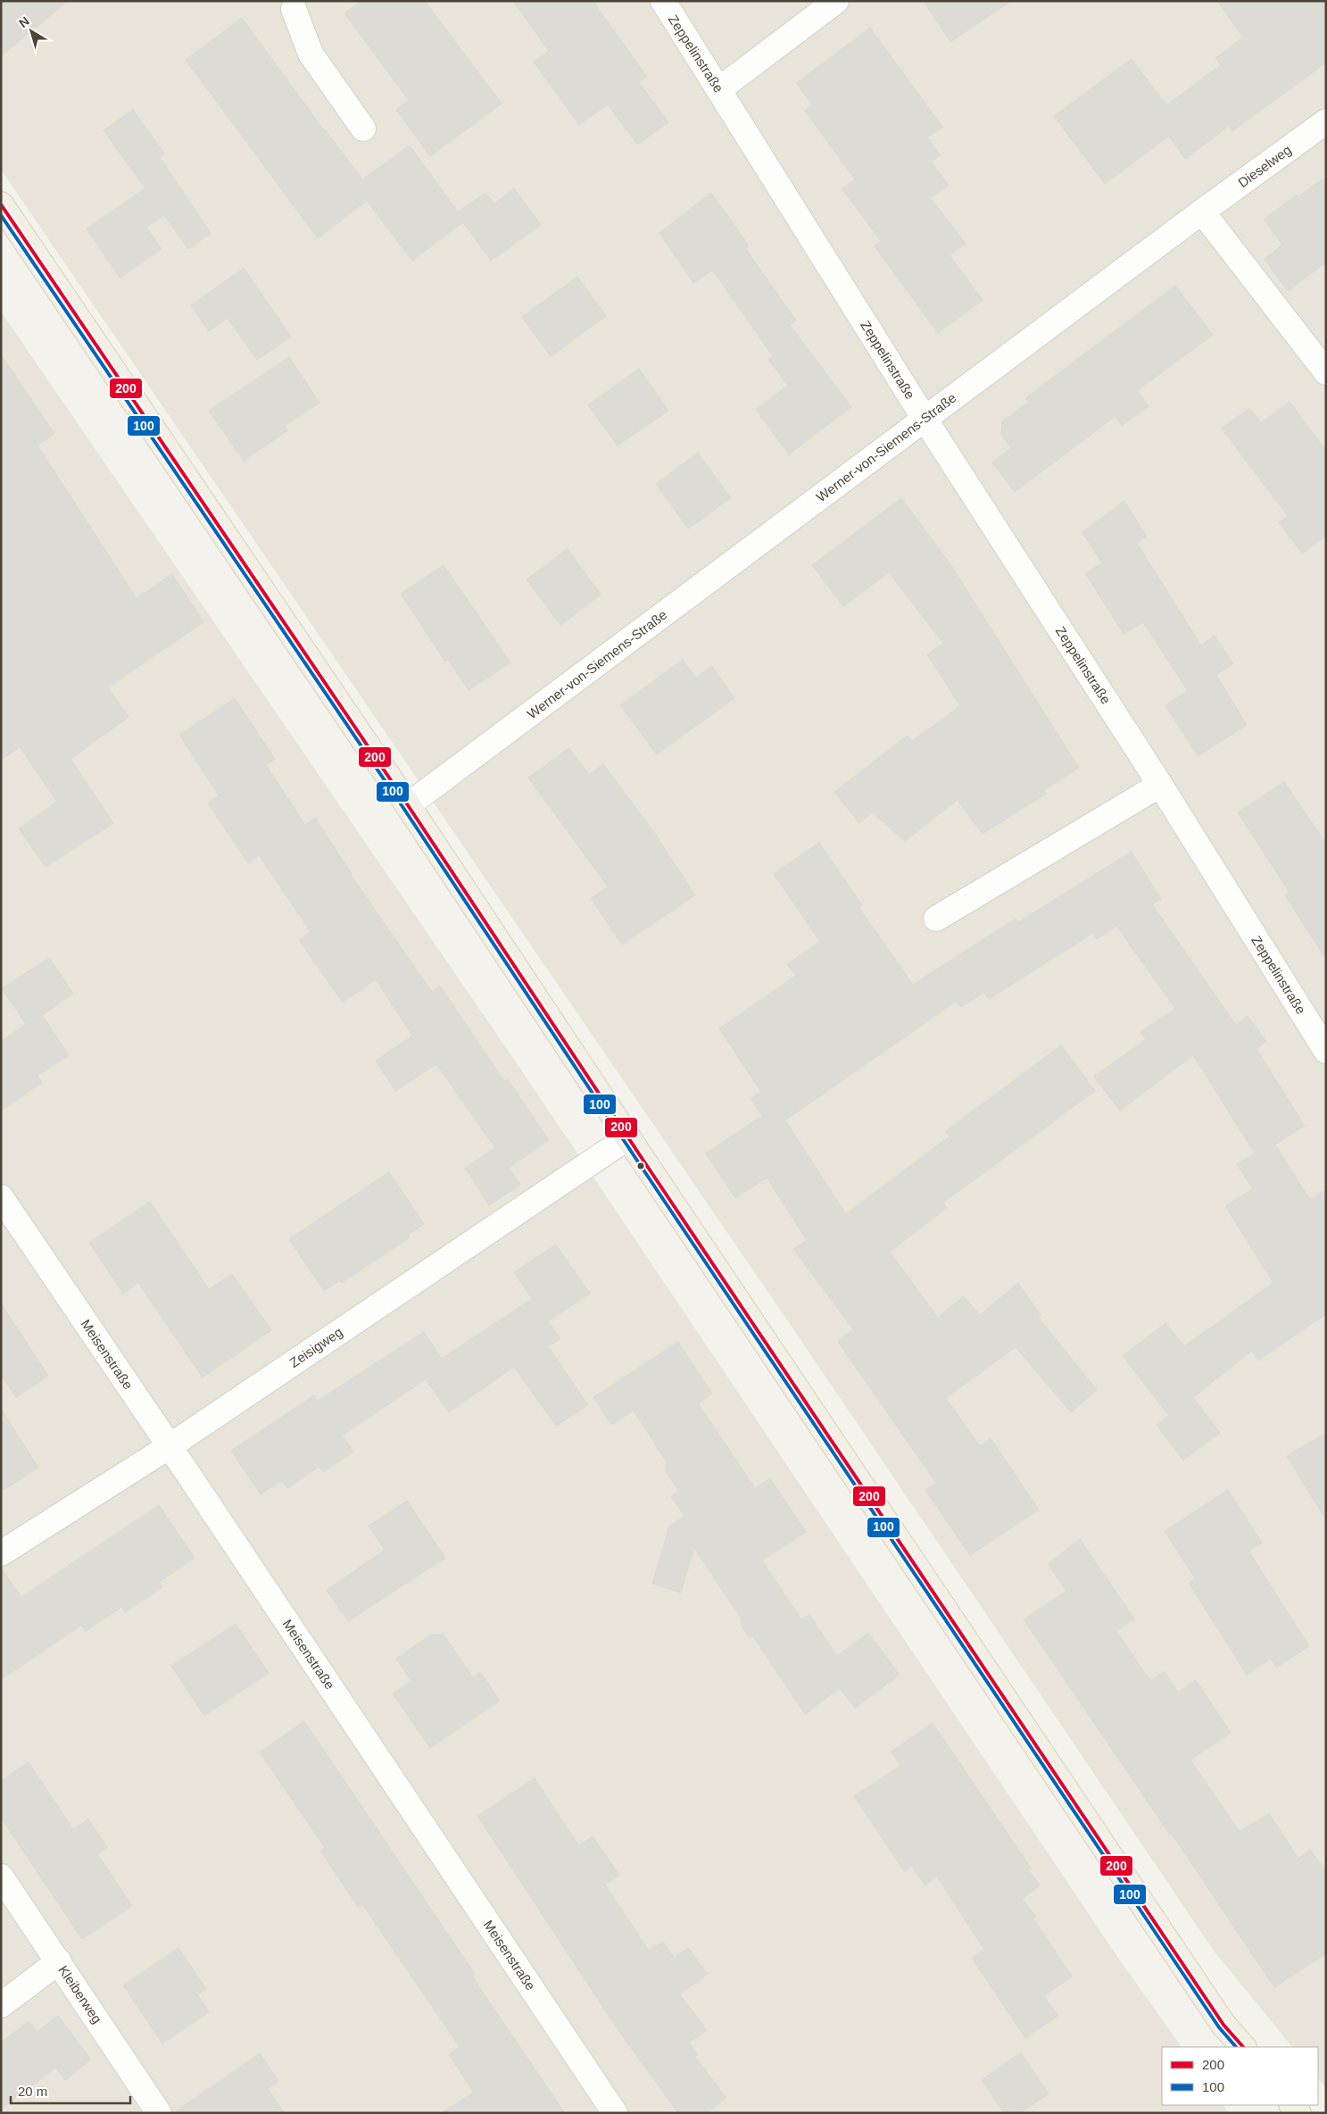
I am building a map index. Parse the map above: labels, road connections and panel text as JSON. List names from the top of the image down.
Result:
{
  "streets": {
    "street": [
      "Zeppelinstraße",
      "Dieselweg",
      "Werner-von-Siemens-Straße",
      "Zeisigweg",
      "Meisenstraße",
      "Kleiberweg"
    ]
  },
  "crossings": [
    ["Zeppelinstraße", "Werner-von-Siemens-Straße"],
    ["Dieselweg", "Werner-von-Siemens-Straße"],
    ["Zeisigweg", "Meisenstraße"]
  ],
  "lines": ["transit line 200", "transit line 100"],
  "legend": ["200", "100"],
  "scale_bar": "20 m",
  "north": "top left"
}
